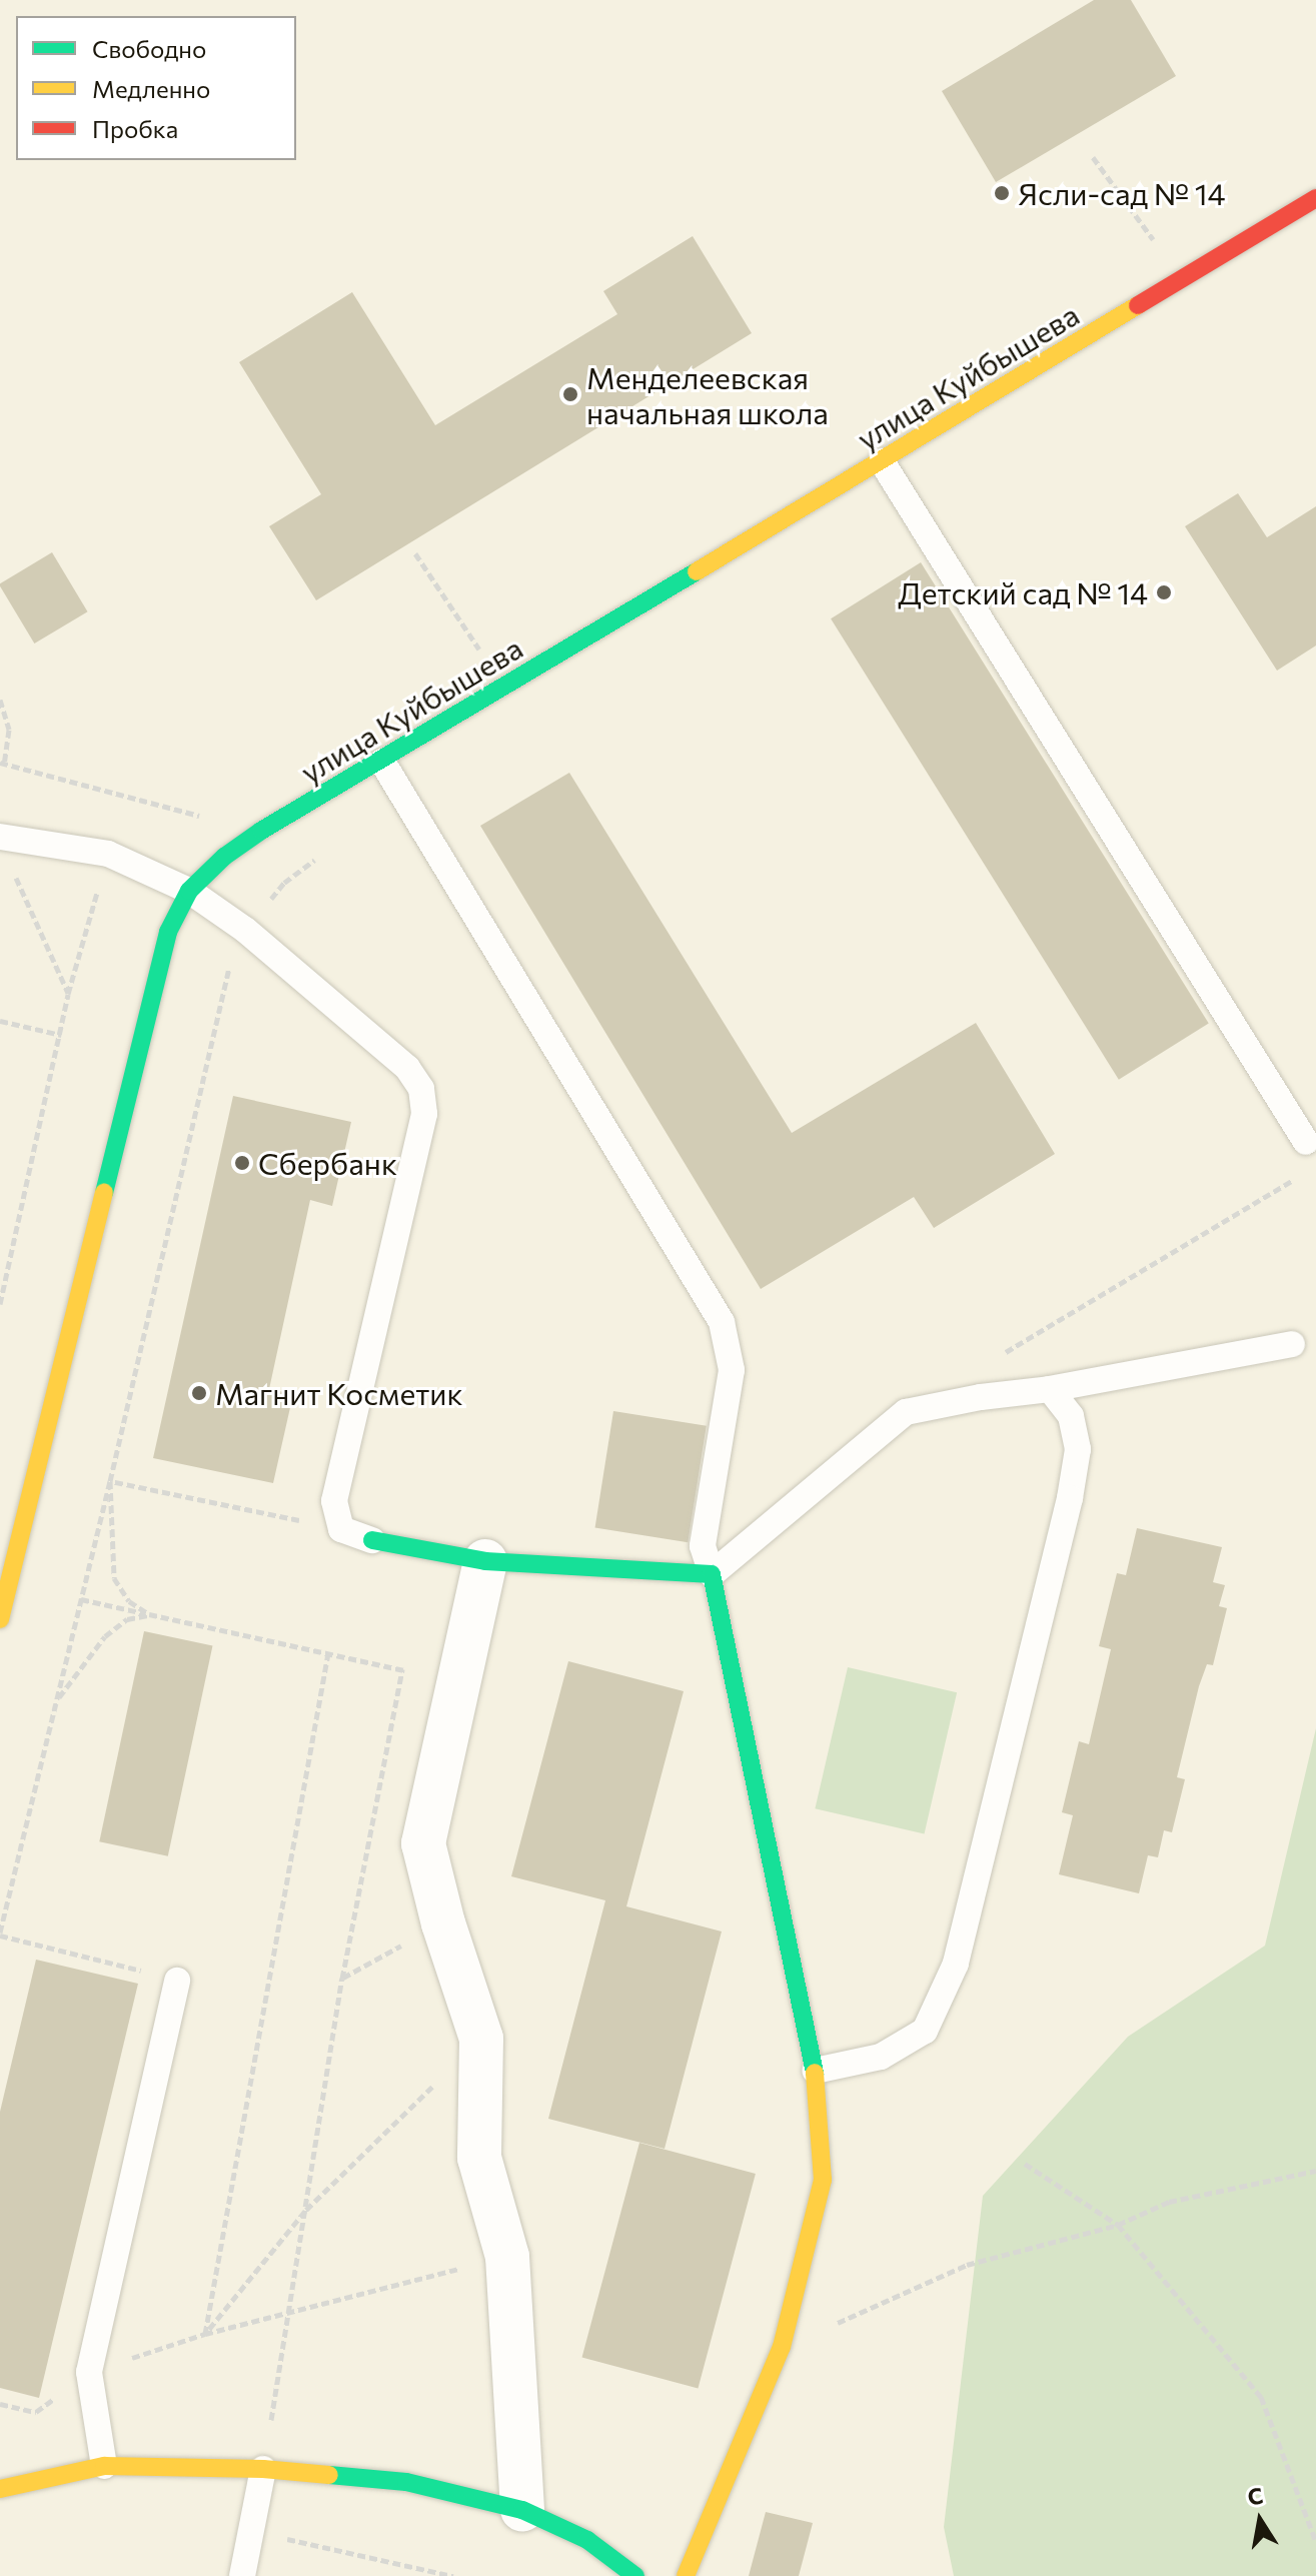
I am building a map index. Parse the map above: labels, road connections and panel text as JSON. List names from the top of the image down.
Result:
{
  "streets": {
    "street": ["улица Куйбышева"]
  },
  "places": [
    "Ясли-сад № 14",
    "Менделеевская начальная школа",
    "Детский сад № 14",
    "Сбербанк",
    "Магнит Косметик"
  ],
  "legend": ["Свободно", "Медленно", "Пробка"],
  "north": "top"
}
